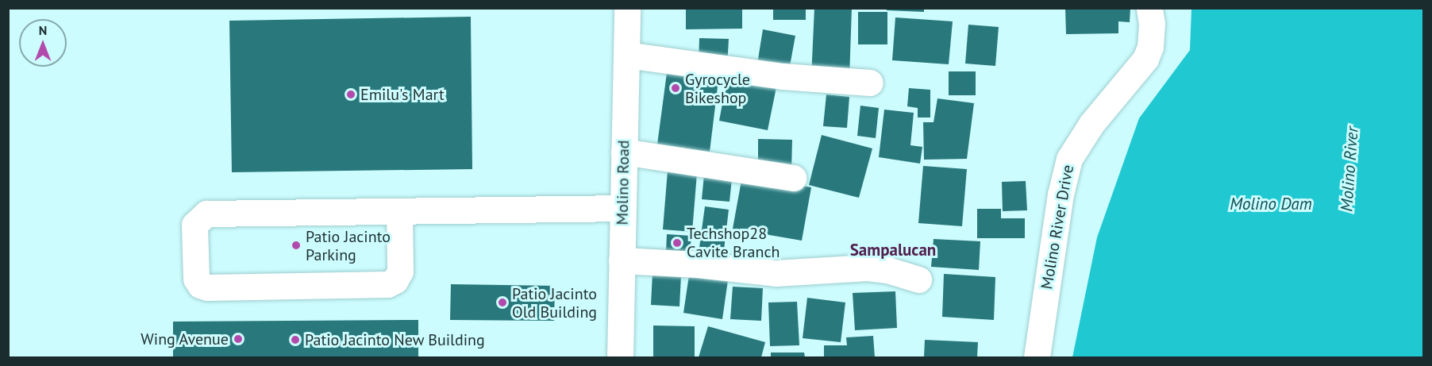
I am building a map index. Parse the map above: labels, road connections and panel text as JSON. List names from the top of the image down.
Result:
{
  "streets": {
    "street": ["Molino Road", "Molino River Drive"]
  },
  "districts": ["Sampalucan"],
  "water": ["Molino River", "Molino Dam"],
  "places": [
    "Gyrocycle Bikeshop",
    "Emilu's Mart",
    "Techshop28 Cavite Branch",
    "Patio Jacinto Parking",
    "Patio Jacinto Old Building",
    "Wing Avenue",
    "Patio Jacinto New Building"
  ],
  "north": "top"
}
